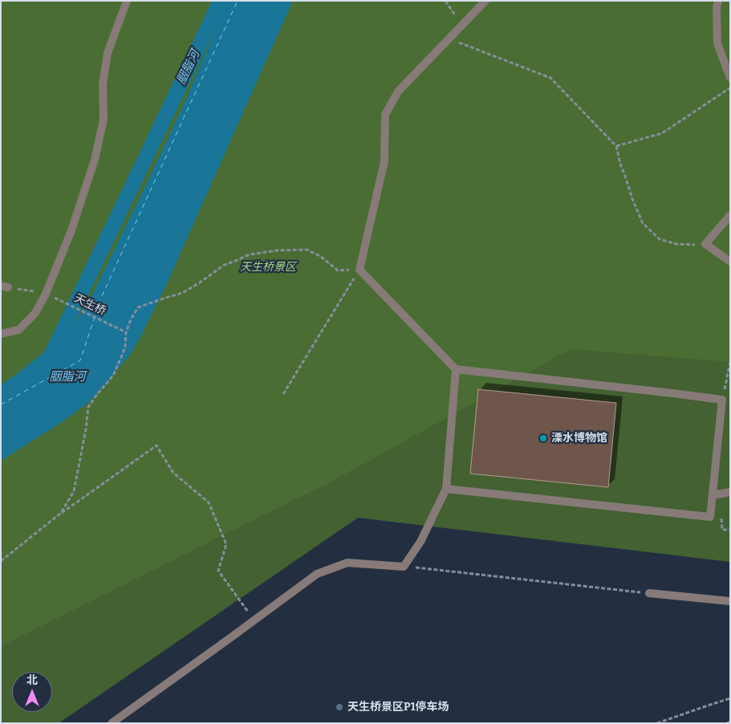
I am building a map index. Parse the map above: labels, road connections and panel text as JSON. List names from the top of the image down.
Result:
{
  "streets": {
    "path": ["天生桥"]
  },
  "water": ["胭脂河"],
  "parks": ["天生桥景区"],
  "places": ["溧水博物馆", "天生桥景区P1停车场"],
  "north": "top"
}
